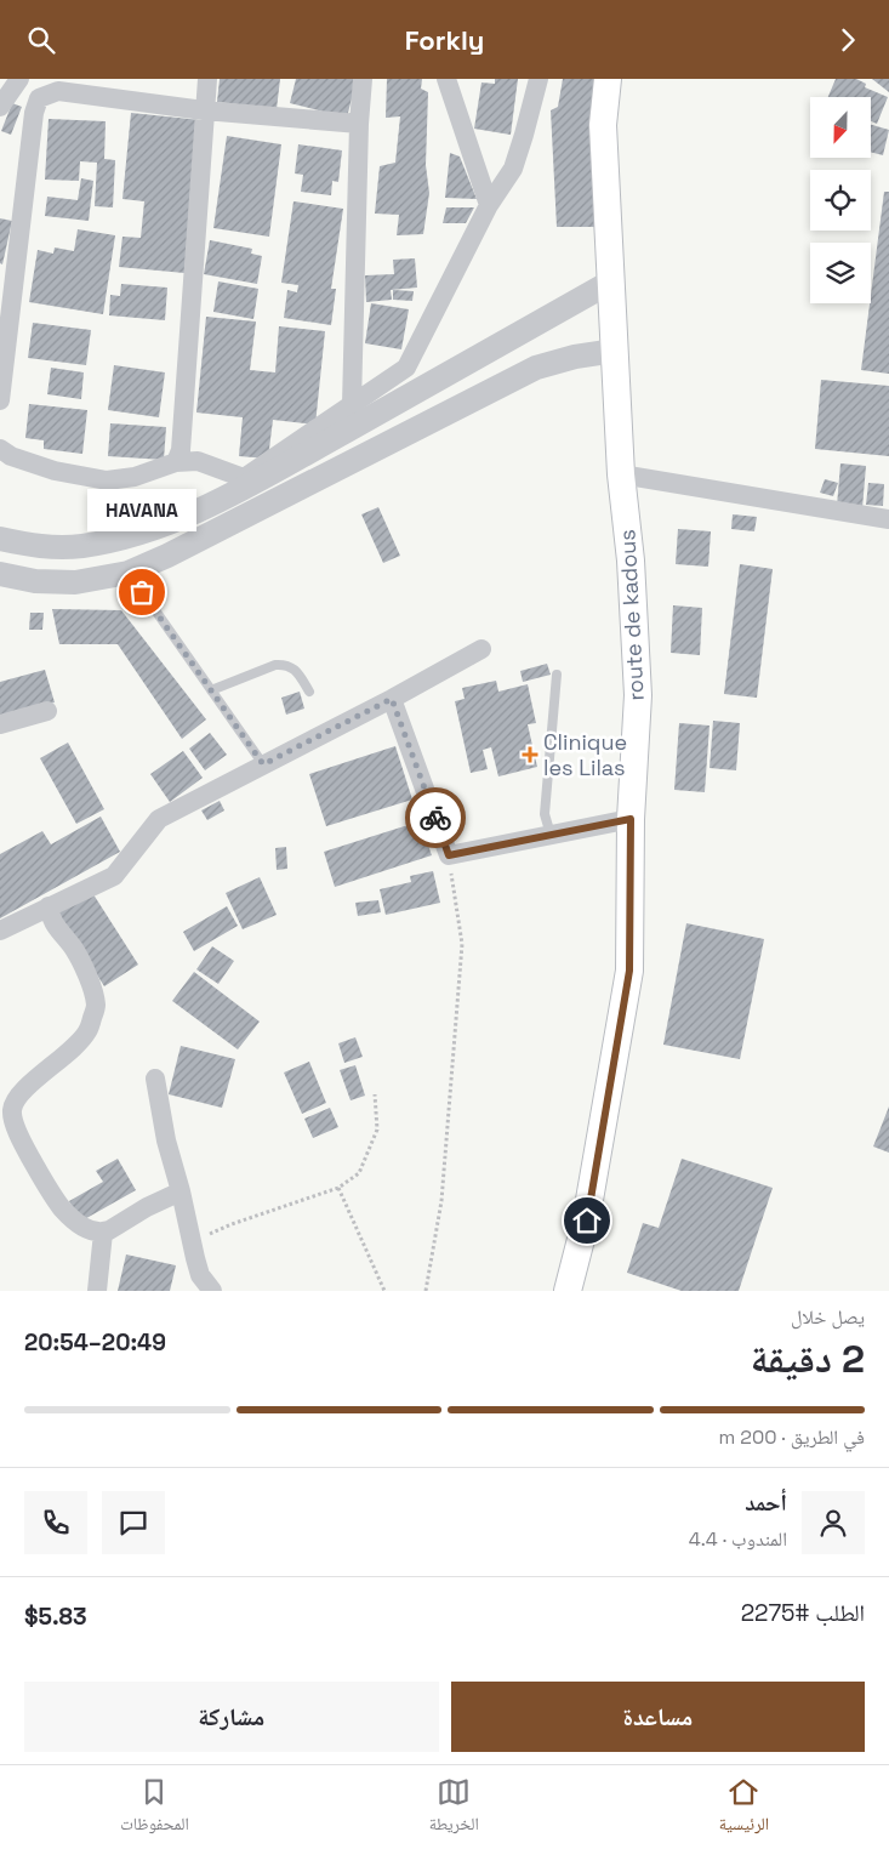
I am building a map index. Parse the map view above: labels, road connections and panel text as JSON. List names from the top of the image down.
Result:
{
  "streets": {
    "main road": ["route de kadous"]
  },
  "places": {
    "other": ["HAVANA"],
    "health": ["Clinique les Lilas"]
  },
  "north": "bottom",
  "page": {
    "header": "Forkly",
    "bubble": "HAVANA",
    "heading": ["2 دقيقة", "يصل خلال", "20:49–20:54"],
    "panel": [
      "أحمد",
      "المندوب · 4.4",
      "الطلب #2275",
      "$5.83"
    ],
    "bar": "في الطريق · 200 m",
    "buttons": ["مساعدة", "مشاركة"],
    "tabs": ["الرئيسية", "الخريطة", "المحفوظات"]
  }
}
